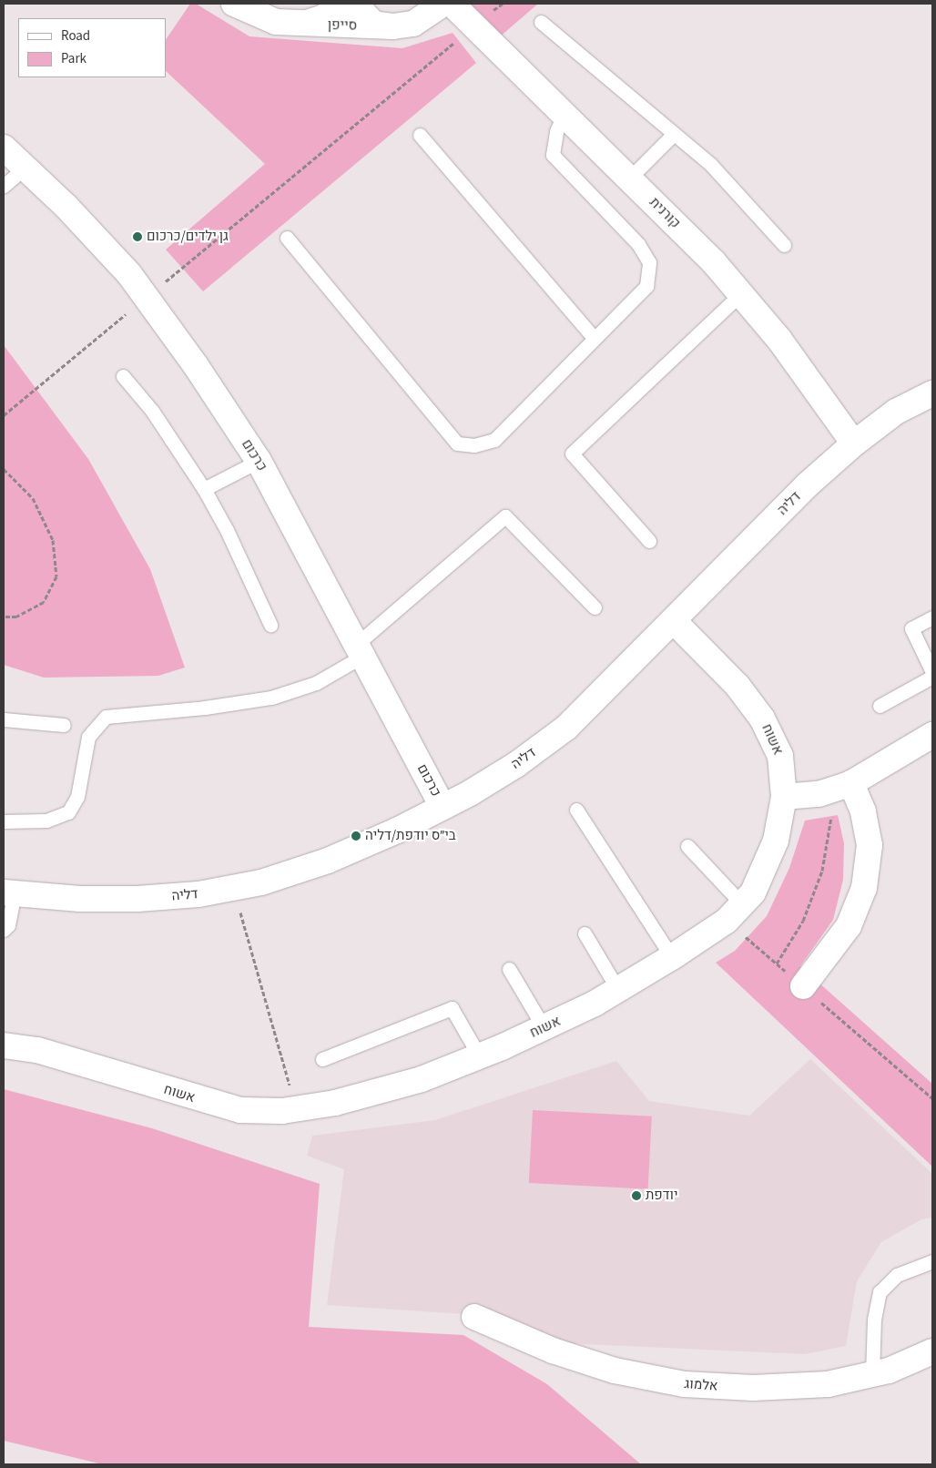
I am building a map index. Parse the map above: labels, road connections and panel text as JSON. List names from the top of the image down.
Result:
{
  "streets": {
    "street": [
      "סייפן",
      "קורנית",
      "כרכום",
      "דליה",
      "אשוח",
      "אלמוג"
    ]
  },
  "crossings": [
    ["קורנית", "דליה"],
    ["כרכום", "דליה"],
    ["דליה", "אשוח"]
  ],
  "places": ["גן ילדים/כרכום", "בי״ס יודפת/דליה", "יודפת"],
  "legend": ["Road", "Park"]
}
